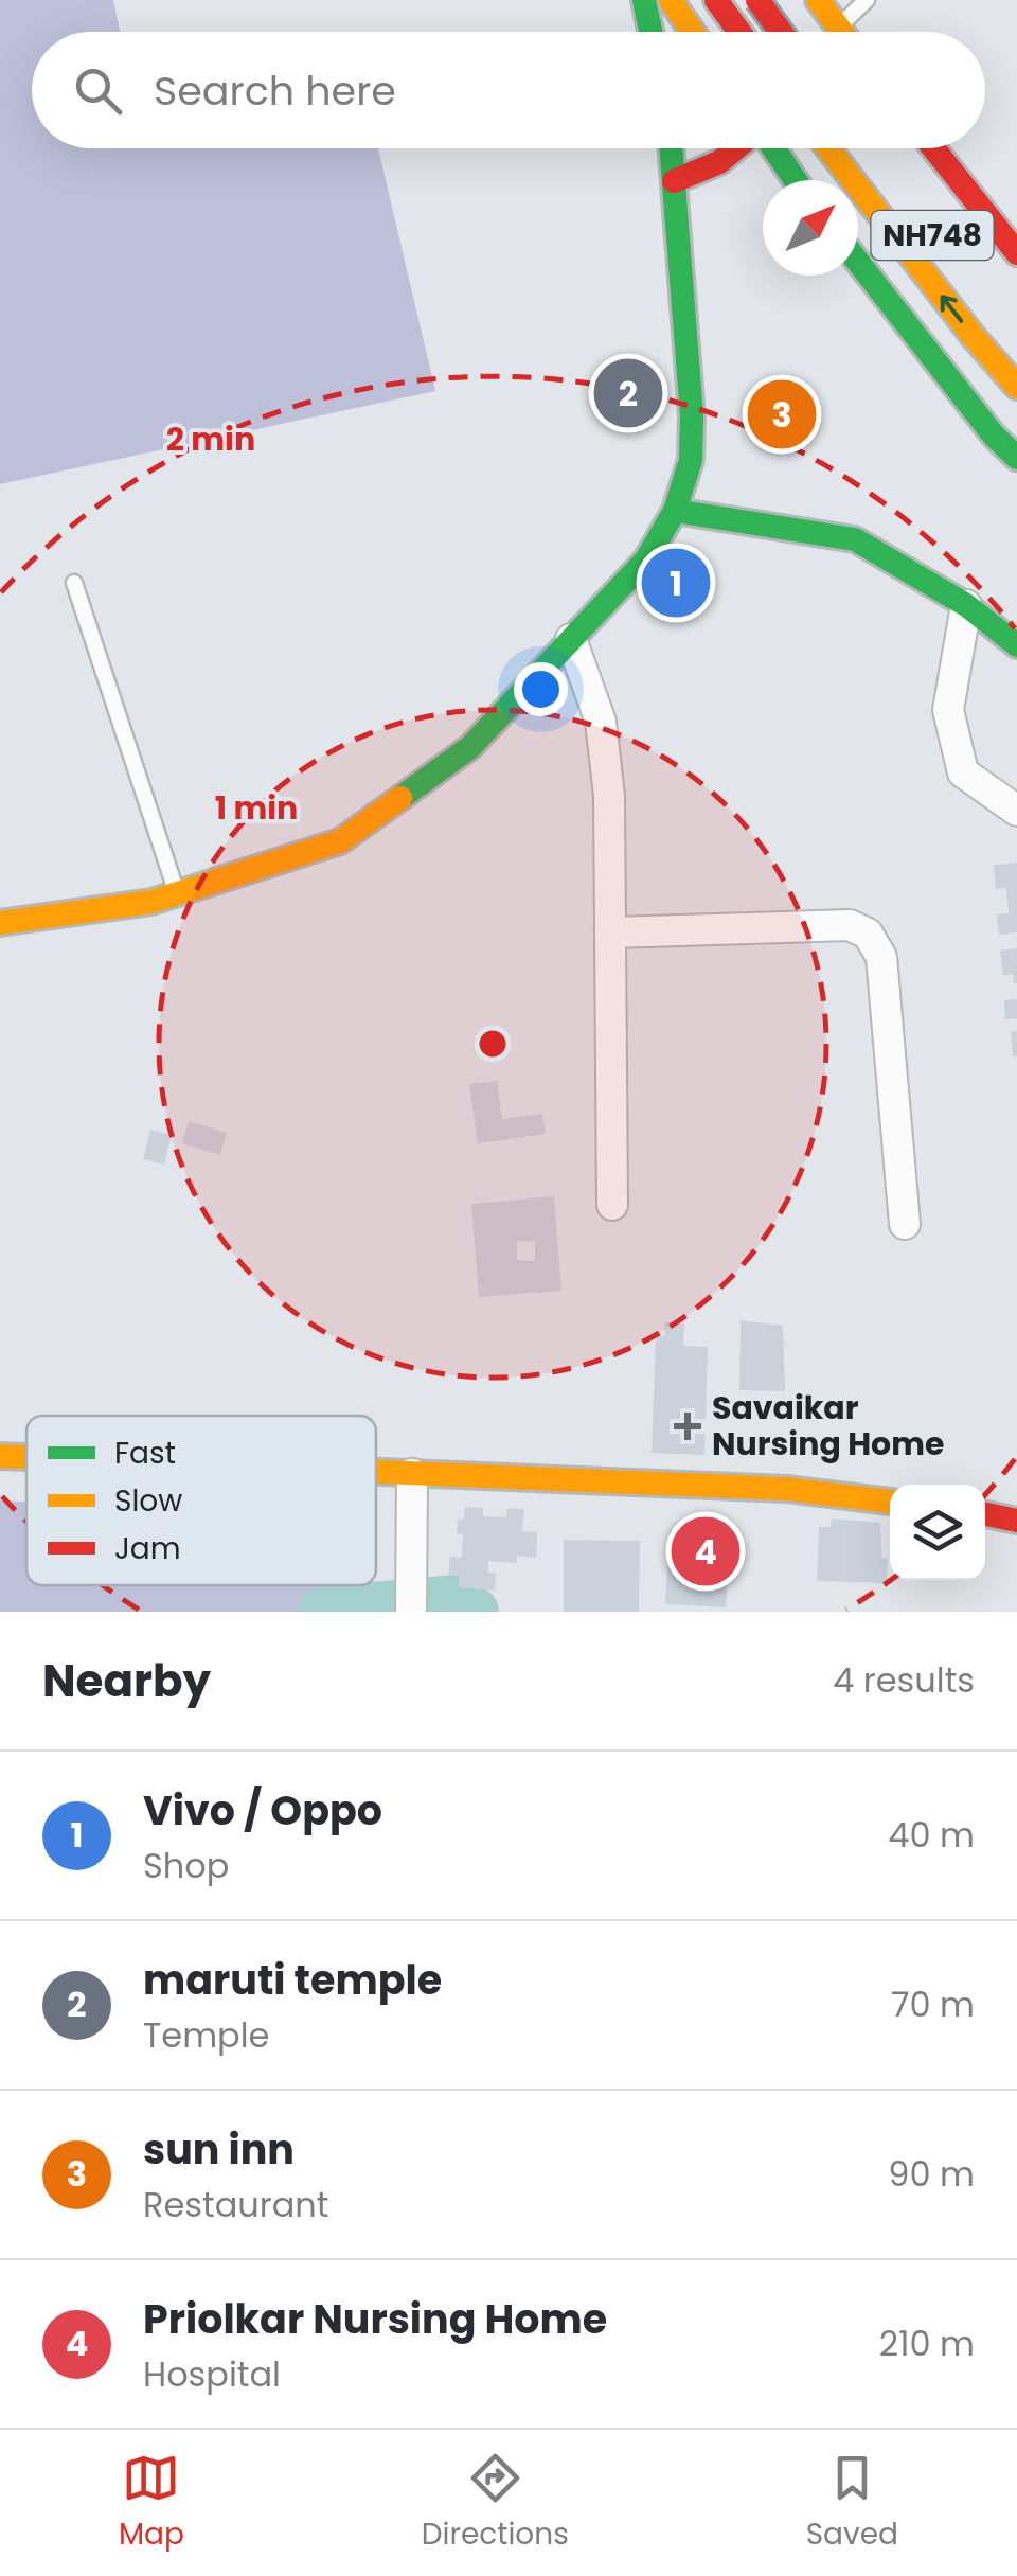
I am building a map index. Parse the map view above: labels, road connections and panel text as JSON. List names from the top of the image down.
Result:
{
  "streets": {
    "main road": ["NH748"]
  },
  "places": {
    "health": ["Savaikar Nursing Home"]
  },
  "legend": ["Fast", "Slow", "Jam"],
  "north": "top right",
  "page": {
    "search": "Search here",
    "pins": [
      "2",
      "3",
      "1",
      "4"
    ],
    "heading": ["Nearby", "4 results"],
    "list": [
      {
        "mark": "1",
        "name": "Vivo / Oppo",
        "note": "Shop",
        "value": "40 m"
      },
      {
        "mark": "2",
        "name": "maruti temple",
        "note": "Temple",
        "value": "70 m"
      },
      {
        "mark": "3",
        "name": "sun inn",
        "note": "Restaurant",
        "value": "90 m"
      },
      {
        "mark": "4",
        "name": "Priolkar Nursing Home",
        "note": "Hospital",
        "value": "210 m"
      }
    ],
    "nav": ["Map", "Directions", "Saved"]
  },
  "rings": ["2 min", "1 min"]
}
